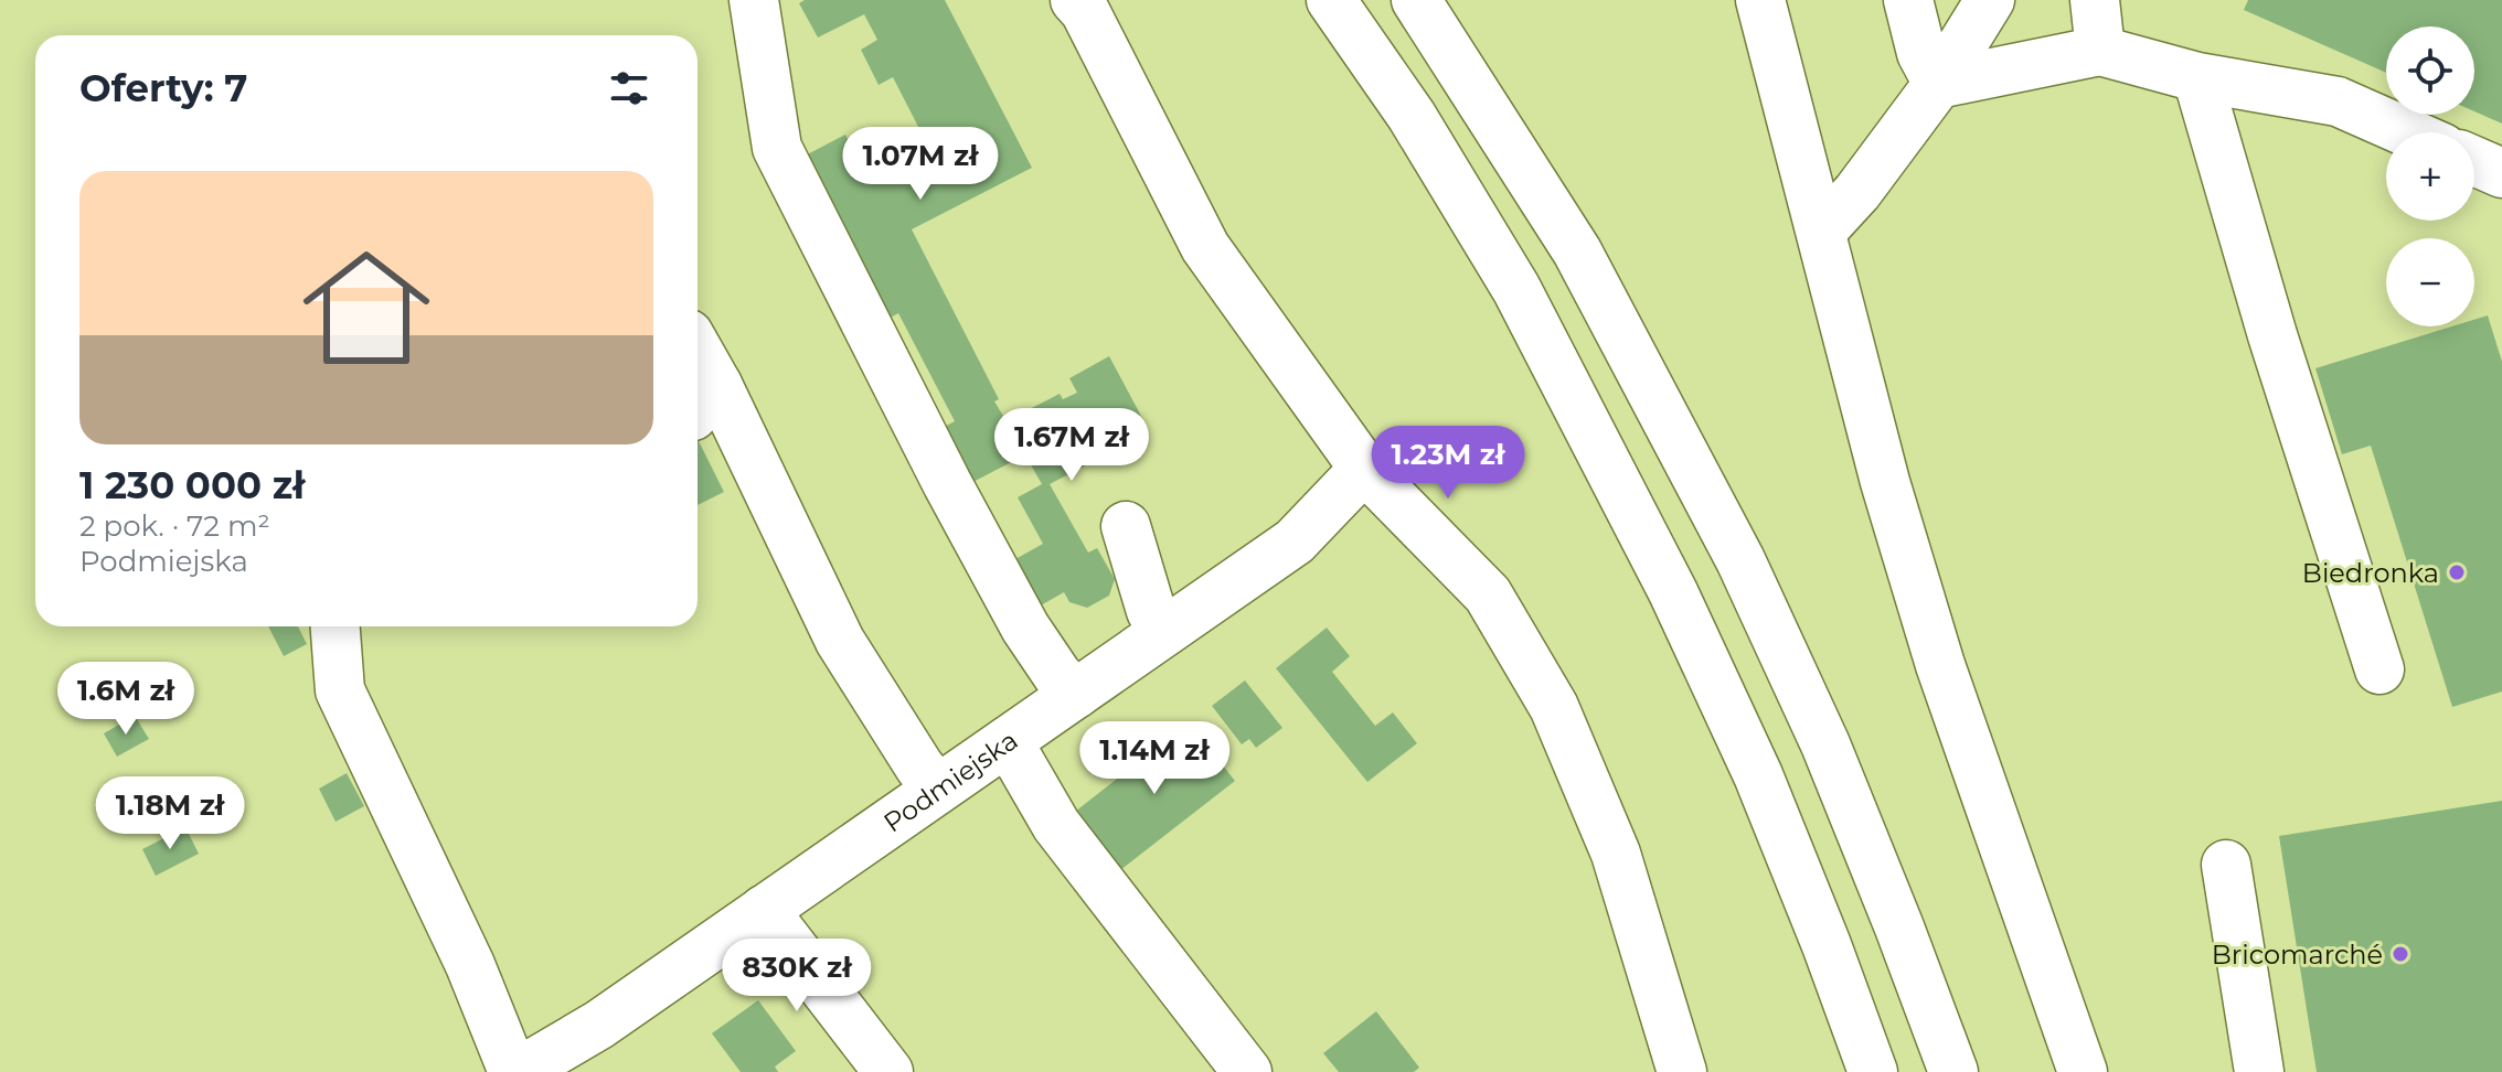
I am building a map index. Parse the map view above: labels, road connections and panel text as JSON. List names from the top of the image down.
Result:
{
  "streets": {
    "main road": ["Podmiejska"]
  },
  "places": ["Biedronka", "Bricomarché"],
  "page": {
    "map_buttons": ["+", "−"],
    "heading": "Oferty: 7",
    "price": [
      "1.07M zł",
      "1.67M zł",
      "1.23M zł",
      "1.6M zł",
      "1.14M zł",
      "1.18M zł",
      "830K zł"
    ],
    "list": [
      {
        "name": "1 230 000 zł",
        "note": "2 pok. · 72 m² · Podmiejska"
      }
    ]
  }
}
